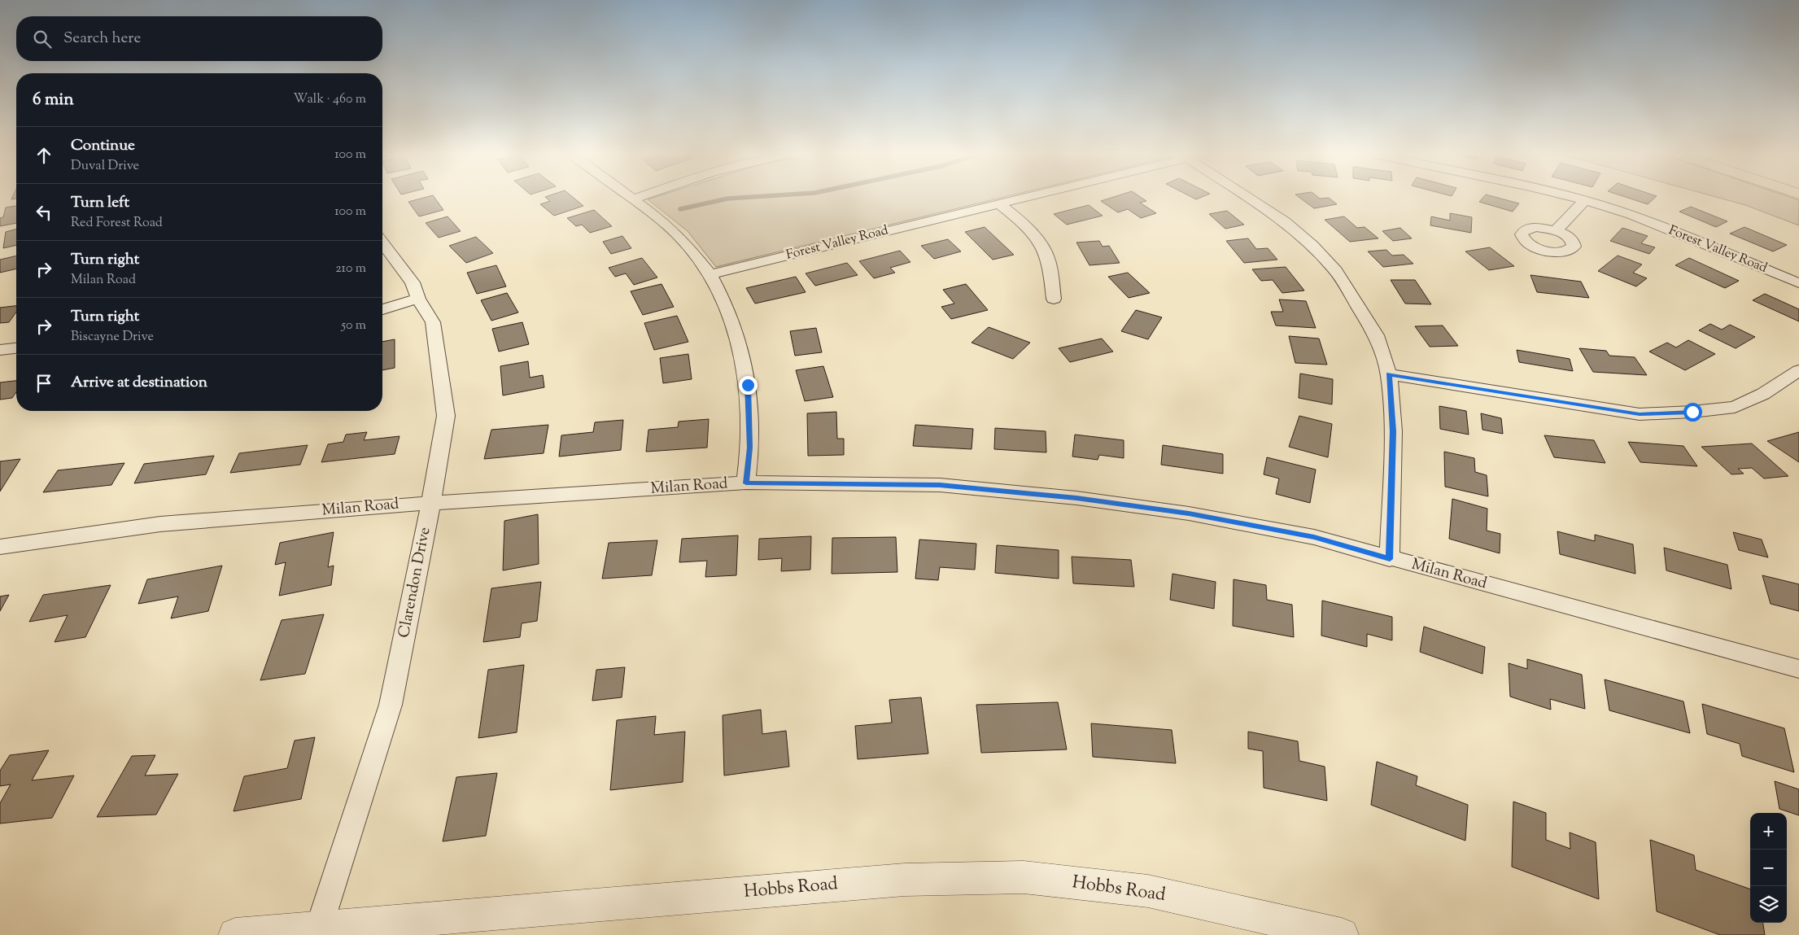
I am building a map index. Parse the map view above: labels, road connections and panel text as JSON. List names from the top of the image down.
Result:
{
  "streets": {
    "street": [
      "Forest Valley Road",
      "Milan Road",
      "Clarendon Drive",
      "Hobbs Road"
    ]
  },
  "crossings": [
    ["Milan Road", "Clarendon Drive"],
    ["Clarendon Drive", "Hobbs Road"]
  ],
  "page": {
    "search": "Search here",
    "heading": ["6 min", "Walk · 460 m"],
    "list": [
      ["Continue", "Duval Drive", "100 m"],
      ["Turn left", "Red Forest Road", "100 m"],
      ["Turn right", "Milan Road", "210 m"],
      ["Turn right", "Biscayne Drive", "50 m"],
      "Arrive at destination"
    ],
    "map_buttons": ["+", "−"]
  }
}
